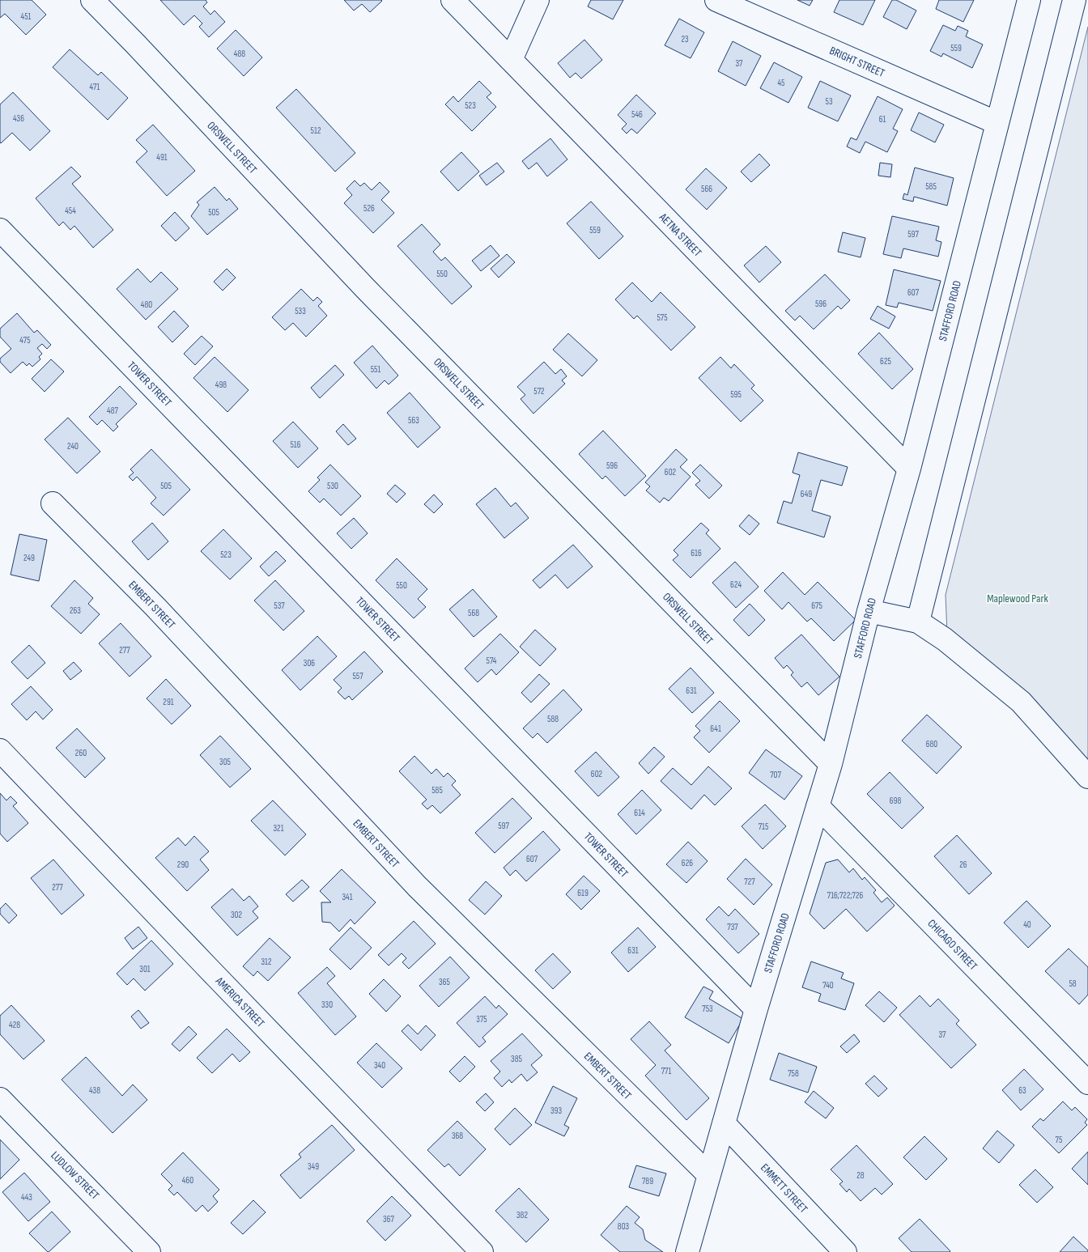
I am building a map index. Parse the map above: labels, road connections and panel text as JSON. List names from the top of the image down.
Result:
{
  "streets": {
    "street": [
      "BRIGHT STREET",
      "ORSWELL STREET",
      "AETNA STREET",
      "STAFFORD ROAD",
      "TOWER STREET",
      "EMBERT STREET",
      "CHICAGO STREET",
      "AMERICA STREET",
      "LUDLOW STREET",
      "EMMETT STREET"
    ]
  },
  "crossings": [
    ["BRIGHT STREET", "STAFFORD ROAD"],
    ["ORSWELL STREET", "STAFFORD ROAD"],
    ["AETNA STREET", "STAFFORD ROAD"],
    ["STAFFORD ROAD", "TOWER STREET"],
    ["STAFFORD ROAD", "EMBERT STREET"],
    ["STAFFORD ROAD", "CHICAGO STREET"],
    ["STAFFORD ROAD", "EMMETT STREET"]
  ],
  "parks": ["Maplewood Park"],
  "house_numbers": [
    "451",
    "23",
    "559",
    "488",
    "37",
    "45",
    "471",
    "53",
    "523",
    "546",
    "436",
    "61",
    "512",
    "491",
    "585",
    "566",
    "526",
    "454",
    "505",
    "559",
    "597",
    "550",
    "607",
    "596",
    "480",
    "533",
    "575",
    "475",
    "625",
    "551",
    "498",
    "572",
    "595",
    "487",
    "563",
    "516",
    "240",
    "596",
    "602",
    "505",
    "530",
    "649",
    "616",
    "523",
    "249",
    "624",
    "550",
    "537",
    "675",
    "263",
    "568",
    "277",
    "574",
    "306",
    "557",
    "631",
    "291",
    "588",
    "641",
    "680",
    "260",
    "305",
    "602",
    "707",
    "585",
    "698",
    "614",
    "597",
    "715",
    "321",
    "607",
    "626",
    "290",
    "26",
    "727",
    "277",
    "619",
    "716;722;726",
    "341",
    "302",
    "40",
    "737",
    "631",
    "312",
    "301",
    "365",
    "58",
    "740",
    "330",
    "753",
    "375",
    "428",
    "37",
    "385",
    "340",
    "771",
    "758",
    "438",
    "63",
    "393",
    "368",
    "75",
    "349",
    "28",
    "460",
    "789",
    "443",
    "382",
    "367",
    "803"
  ]
}
